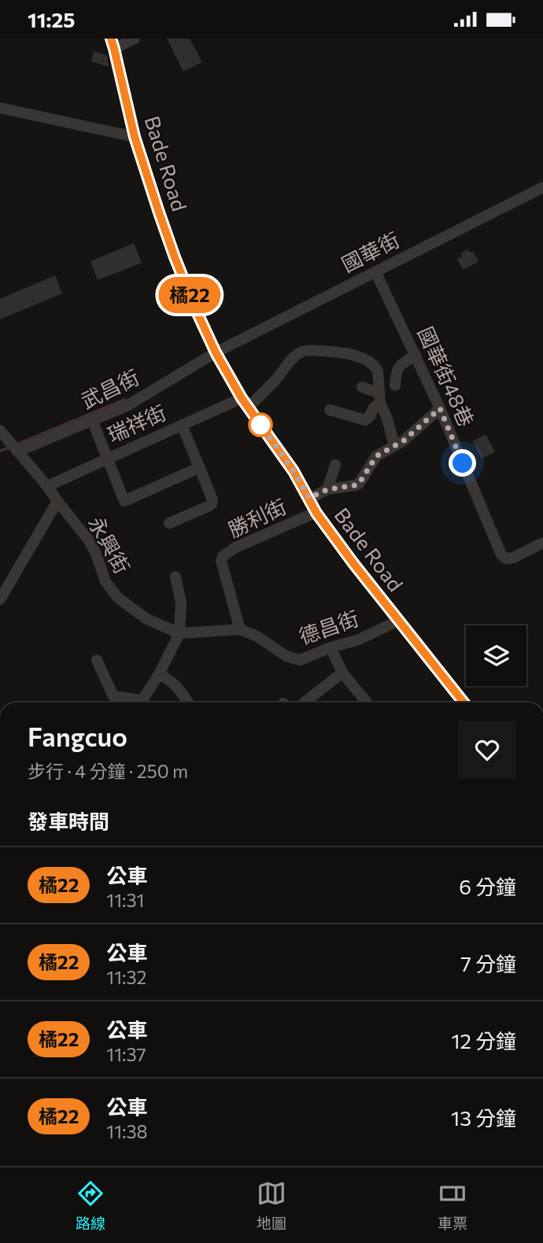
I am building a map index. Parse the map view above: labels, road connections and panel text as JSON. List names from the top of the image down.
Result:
{
  "streets": {
    "street": [
      "Bade Road",
      "國華街",
      "國華街48巷",
      "武昌街",
      "瑞祥街",
      "勝利街",
      "永興街",
      "德昌街"
    ]
  },
  "crossings": [
    ["Bade Road", "國華街"],
    ["Bade Road", "武昌街"],
    ["Bade Road", "瑞祥街"],
    ["Bade Road", "勝利街"],
    ["Bade Road", "德昌街"],
    ["國華街", "國華街48巷"],
    ["國華街", "武昌街"],
    ["武昌街", "永興街"],
    ["瑞祥街", "永興街"],
    ["勝利街", "德昌街"],
    ["永興街", "德昌街"]
  ],
  "lines": ["bus line 橘22"],
  "page": {
    "status": "11:25",
    "on_map": "橘22",
    "heading": [
      ["Fangcuo", "步行 · 4 分鐘 · 250 m"],
      "發車時間"
    ],
    "list": [
      {
        "mark": "橘22",
        "name": "公車",
        "note": "11:31",
        "value": "6 分鐘"
      },
      {
        "mark": "橘22",
        "name": "公車",
        "note": "11:32",
        "value": "7 分鐘"
      },
      {
        "mark": "橘22",
        "name": "公車",
        "note": "11:37",
        "value": "12 分鐘"
      },
      {
        "mark": "橘22",
        "name": "公車",
        "note": "11:38",
        "value": "13 分鐘"
      }
    ],
    "tabs": ["路線", "地圖", "車票"]
  }
}
